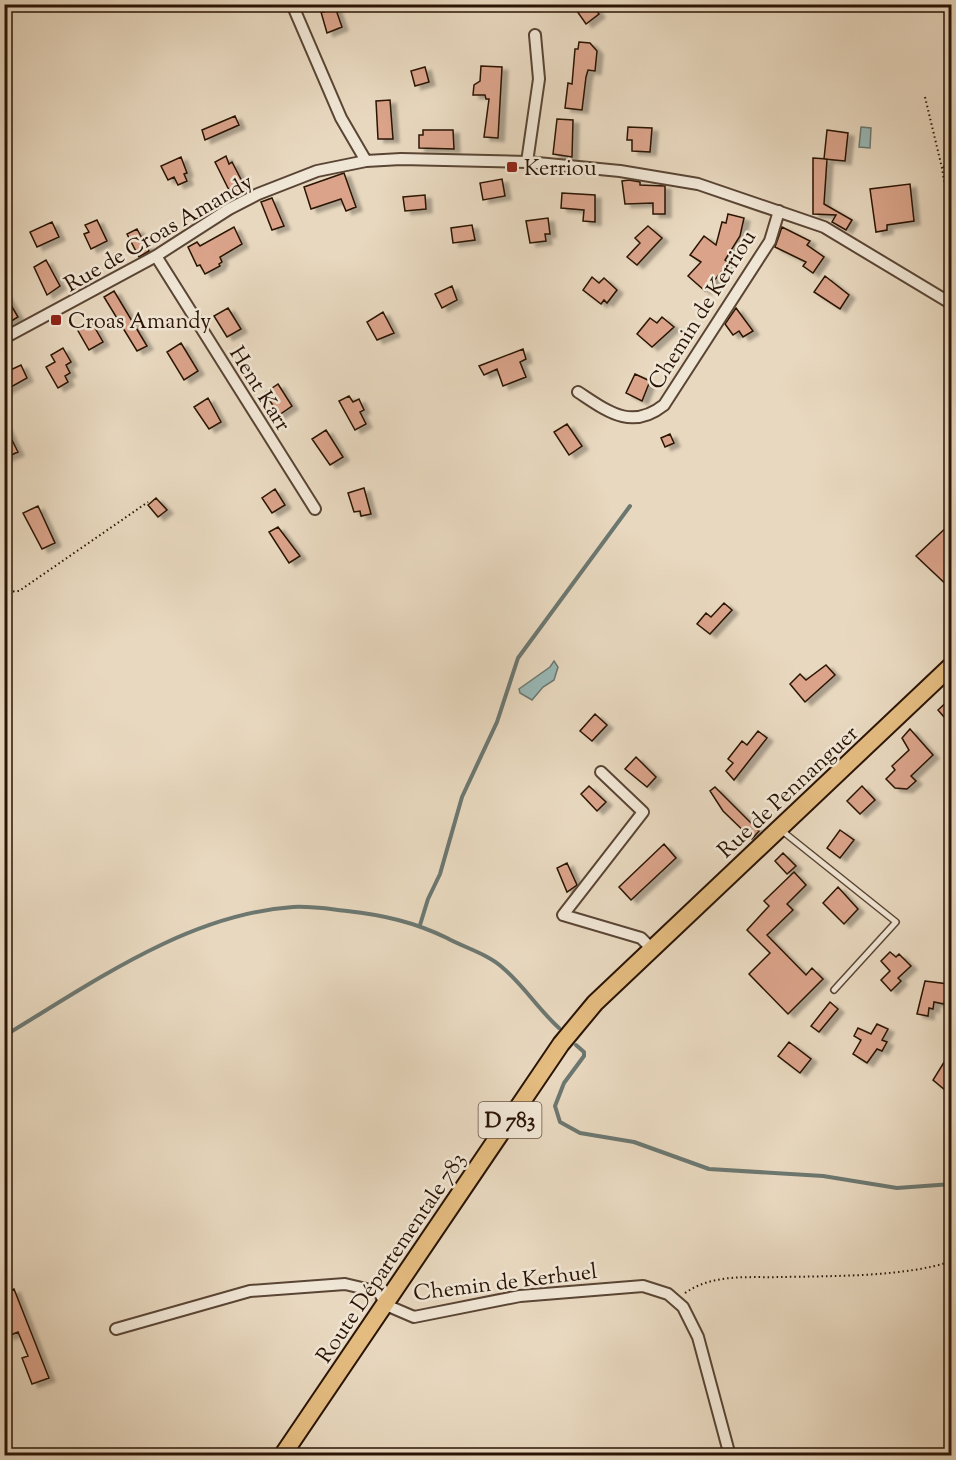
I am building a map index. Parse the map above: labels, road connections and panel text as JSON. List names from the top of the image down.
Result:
{
  "streets": {
    "main road": ["Rue de Pennanguer", "D 783", "Route Départementale 783"],
    "street": [
      "Rue de Croas Amandy",
      "Chemin de Kerriou",
      "Hent Karr",
      "Chemin de Kerhuel"
    ]
  },
  "crossings": [
    ["Rue de Croas Amandy", "Chemin de Kerriou"],
    ["Rue de Croas Amandy", "Hent Karr"],
    ["Rue de Pennanguer", "Route Départementale 783"],
    ["Route Départementale 783", "Chemin de Kerhuel"]
  ],
  "places": {
    "transit": ["Kerriou", "Croas Amandy"]
  }
}
